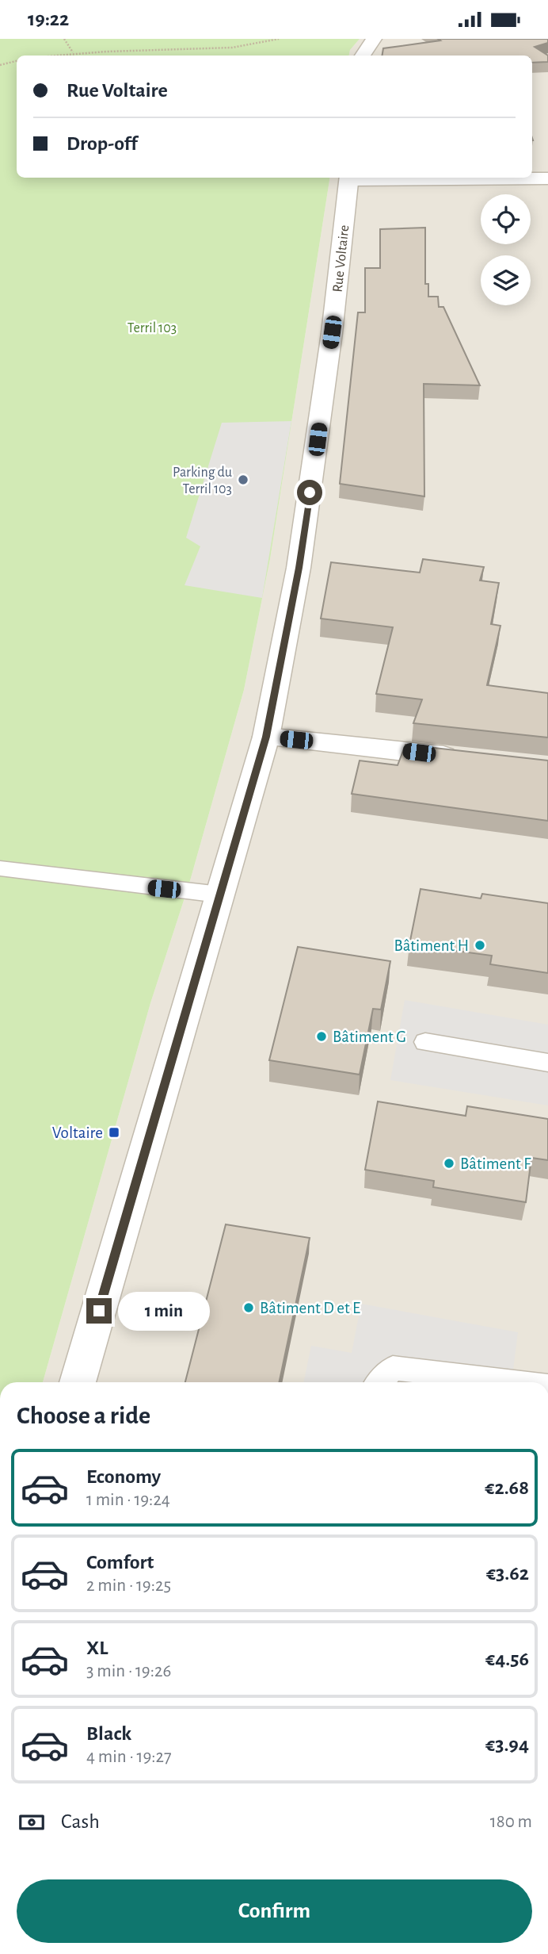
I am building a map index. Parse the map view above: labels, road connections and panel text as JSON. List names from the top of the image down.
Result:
{
  "streets": {
    "street": ["Rue Voltaire"]
  },
  "parks": ["Terril 103"],
  "places": {
    "other": [
      "Parking du Terril 103",
      "Bâtiment H",
      "Bâtiment G",
      "Bâtiment F",
      "Bâtiment D et E"
    ],
    "transit": ["Voltaire"]
  },
  "page": {
    "status": "19:22",
    "banner": ["Rue Voltaire", "Drop-off"],
    "bubble": "1 min",
    "heading": "Choose a ride",
    "list": [
      {
        "name": "Economy",
        "note": "1 min · 19:24",
        "value": "€2.68"
      },
      {
        "name": "Comfort",
        "note": "2 min · 19:25",
        "value": "€3.62"
      },
      {
        "name": "XL",
        "note": "3 min · 19:26",
        "value": "€4.56"
      },
      {
        "name": "Black",
        "note": "4 min · 19:27",
        "value": "€3.94"
      }
    ],
    "pay": ["Cash", "180 m"],
    "buttons": "Confirm"
  }
}
